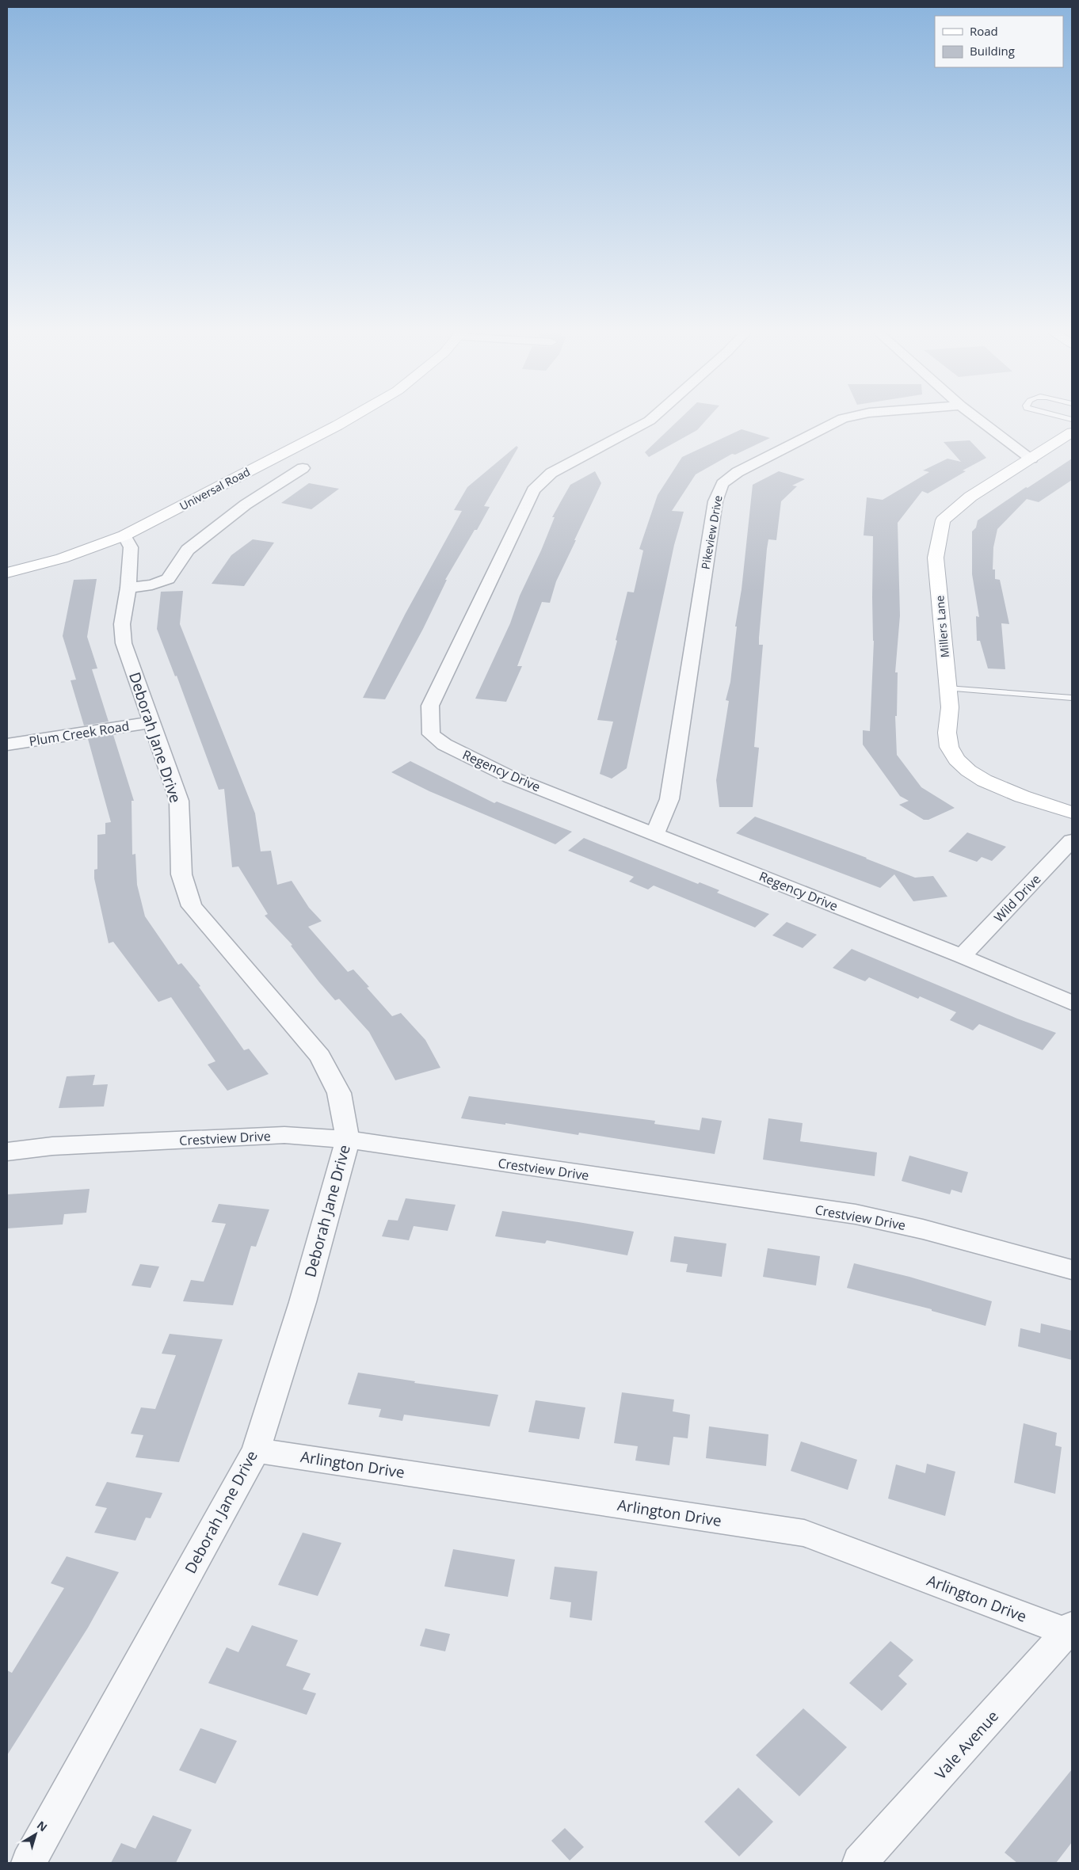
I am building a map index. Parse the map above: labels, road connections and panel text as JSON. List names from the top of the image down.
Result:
{
  "streets": {
    "main road": ["Universal Road", "Millers Lane"],
    "street": [
      "Pikeview Drive",
      "Plum Creek Road",
      "Deborah Jane Drive",
      "Regency Drive",
      "Wild Drive",
      "Crestview Drive",
      "Arlington Drive",
      "Vale Avenue"
    ]
  },
  "crossings": [
    ["Universal Road", "Deborah Jane Drive"],
    ["Pikeview Drive", "Regency Drive"],
    ["Plum Creek Road", "Deborah Jane Drive"],
    ["Deborah Jane Drive", "Crestview Drive"],
    ["Deborah Jane Drive", "Arlington Drive"],
    ["Regency Drive", "Wild Drive"],
    ["Arlington Drive", "Vale Avenue"]
  ],
  "legend": ["Road", "Building"],
  "north": "top right"
}
